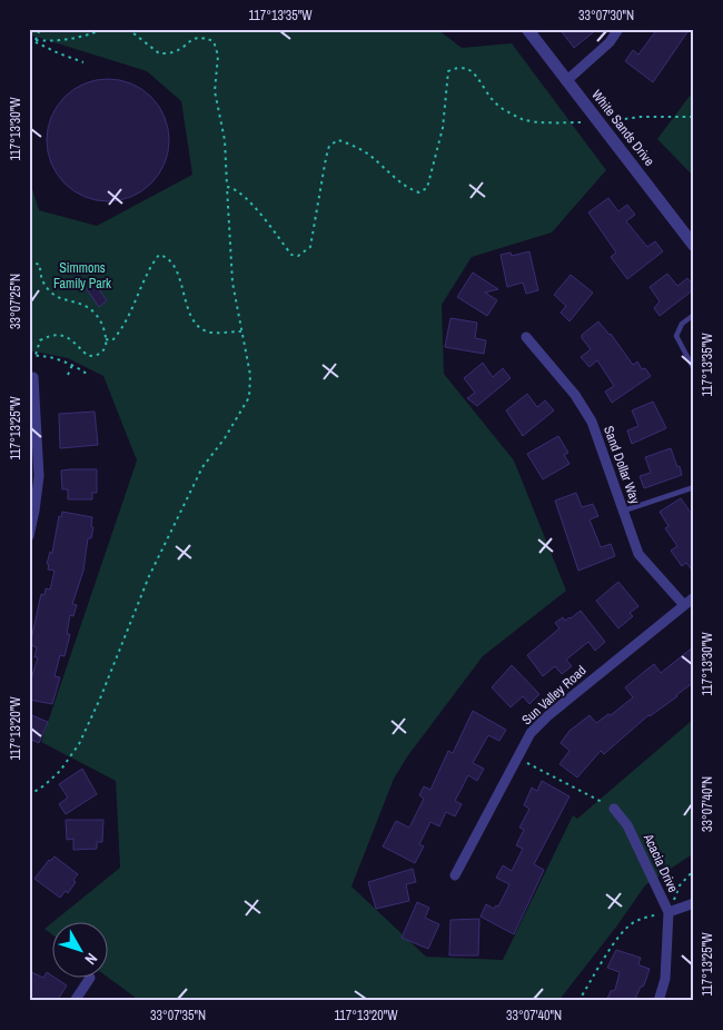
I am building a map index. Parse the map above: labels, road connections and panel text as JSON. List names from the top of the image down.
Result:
{
  "streets": {
    "street": [
      "White Sands Drive",
      "Sand Dollar Way",
      "Sun Valley Road",
      "Acacia Drive"
    ]
  },
  "crossings": [
    ["Sand Dollar Way", "Sun Valley Road"]
  ],
  "parks": ["Simmons Family Park"],
  "north": "bottom right",
  "coordinates": [
    "117°13'35\"W",
    "33°07'30\"N",
    "117°13'30\"W",
    "33°07'25\"N",
    "117°13'25\"W",
    "117°13'20\"W",
    "33°07'40\"N",
    "33°07'35\"N"
  ]
}
